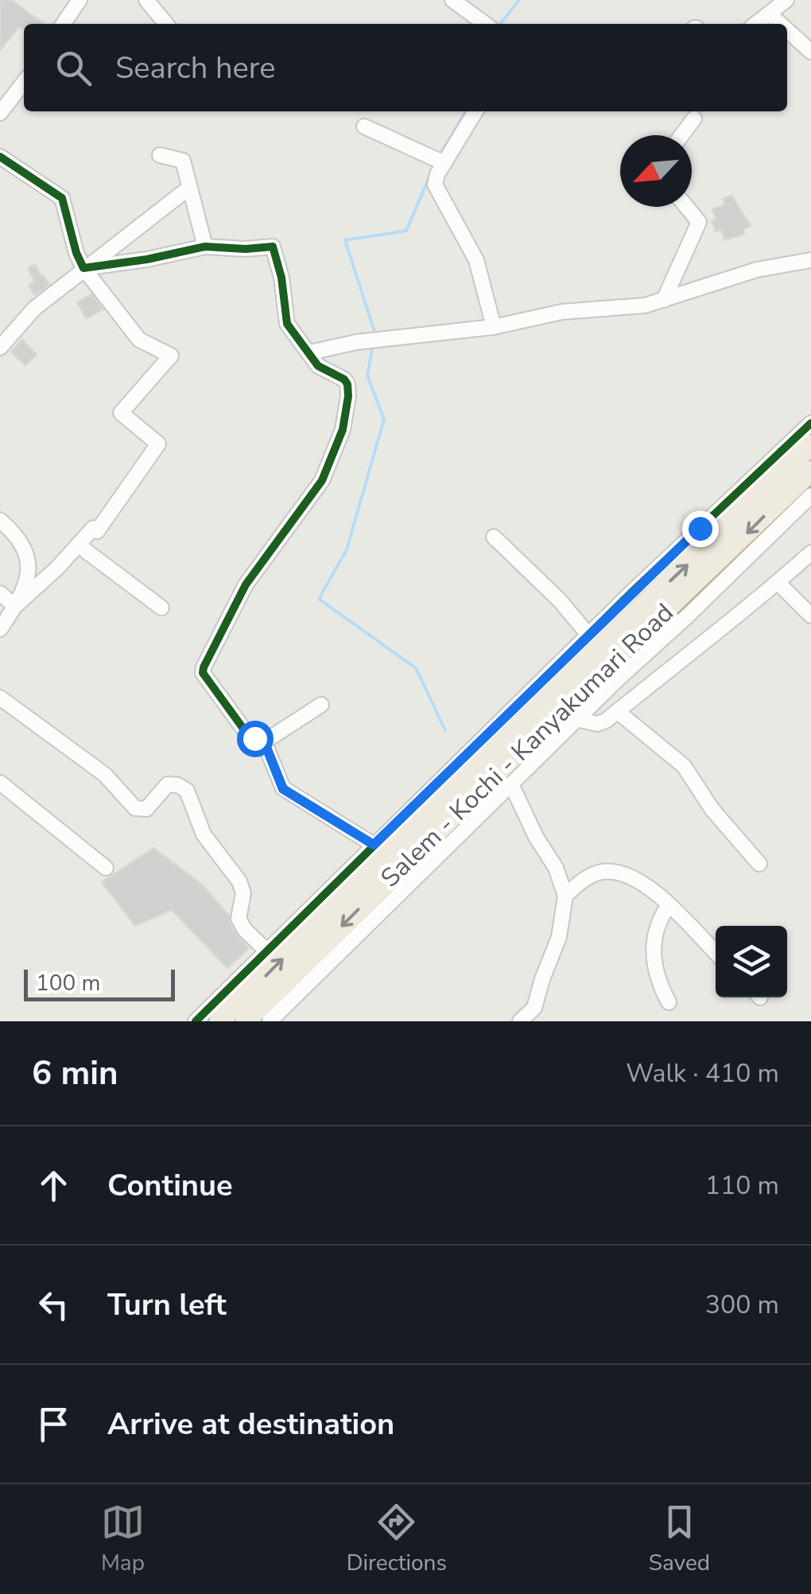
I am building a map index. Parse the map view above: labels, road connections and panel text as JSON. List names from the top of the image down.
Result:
{
  "streets": {
    "highway": ["Salem - Kochi - Kanyakumari Road"]
  },
  "scale_bar": "100 m",
  "north": "bottom left",
  "page": {
    "search": "Search here",
    "scale": "100 m",
    "heading": ["6 min", "Walk · 410 m"],
    "list": [
      ["Continue", "110 m"],
      ["Turn left", "300 m"],
      "Arrive at destination"
    ],
    "nav": ["Map", "Directions", "Saved"]
  }
}
